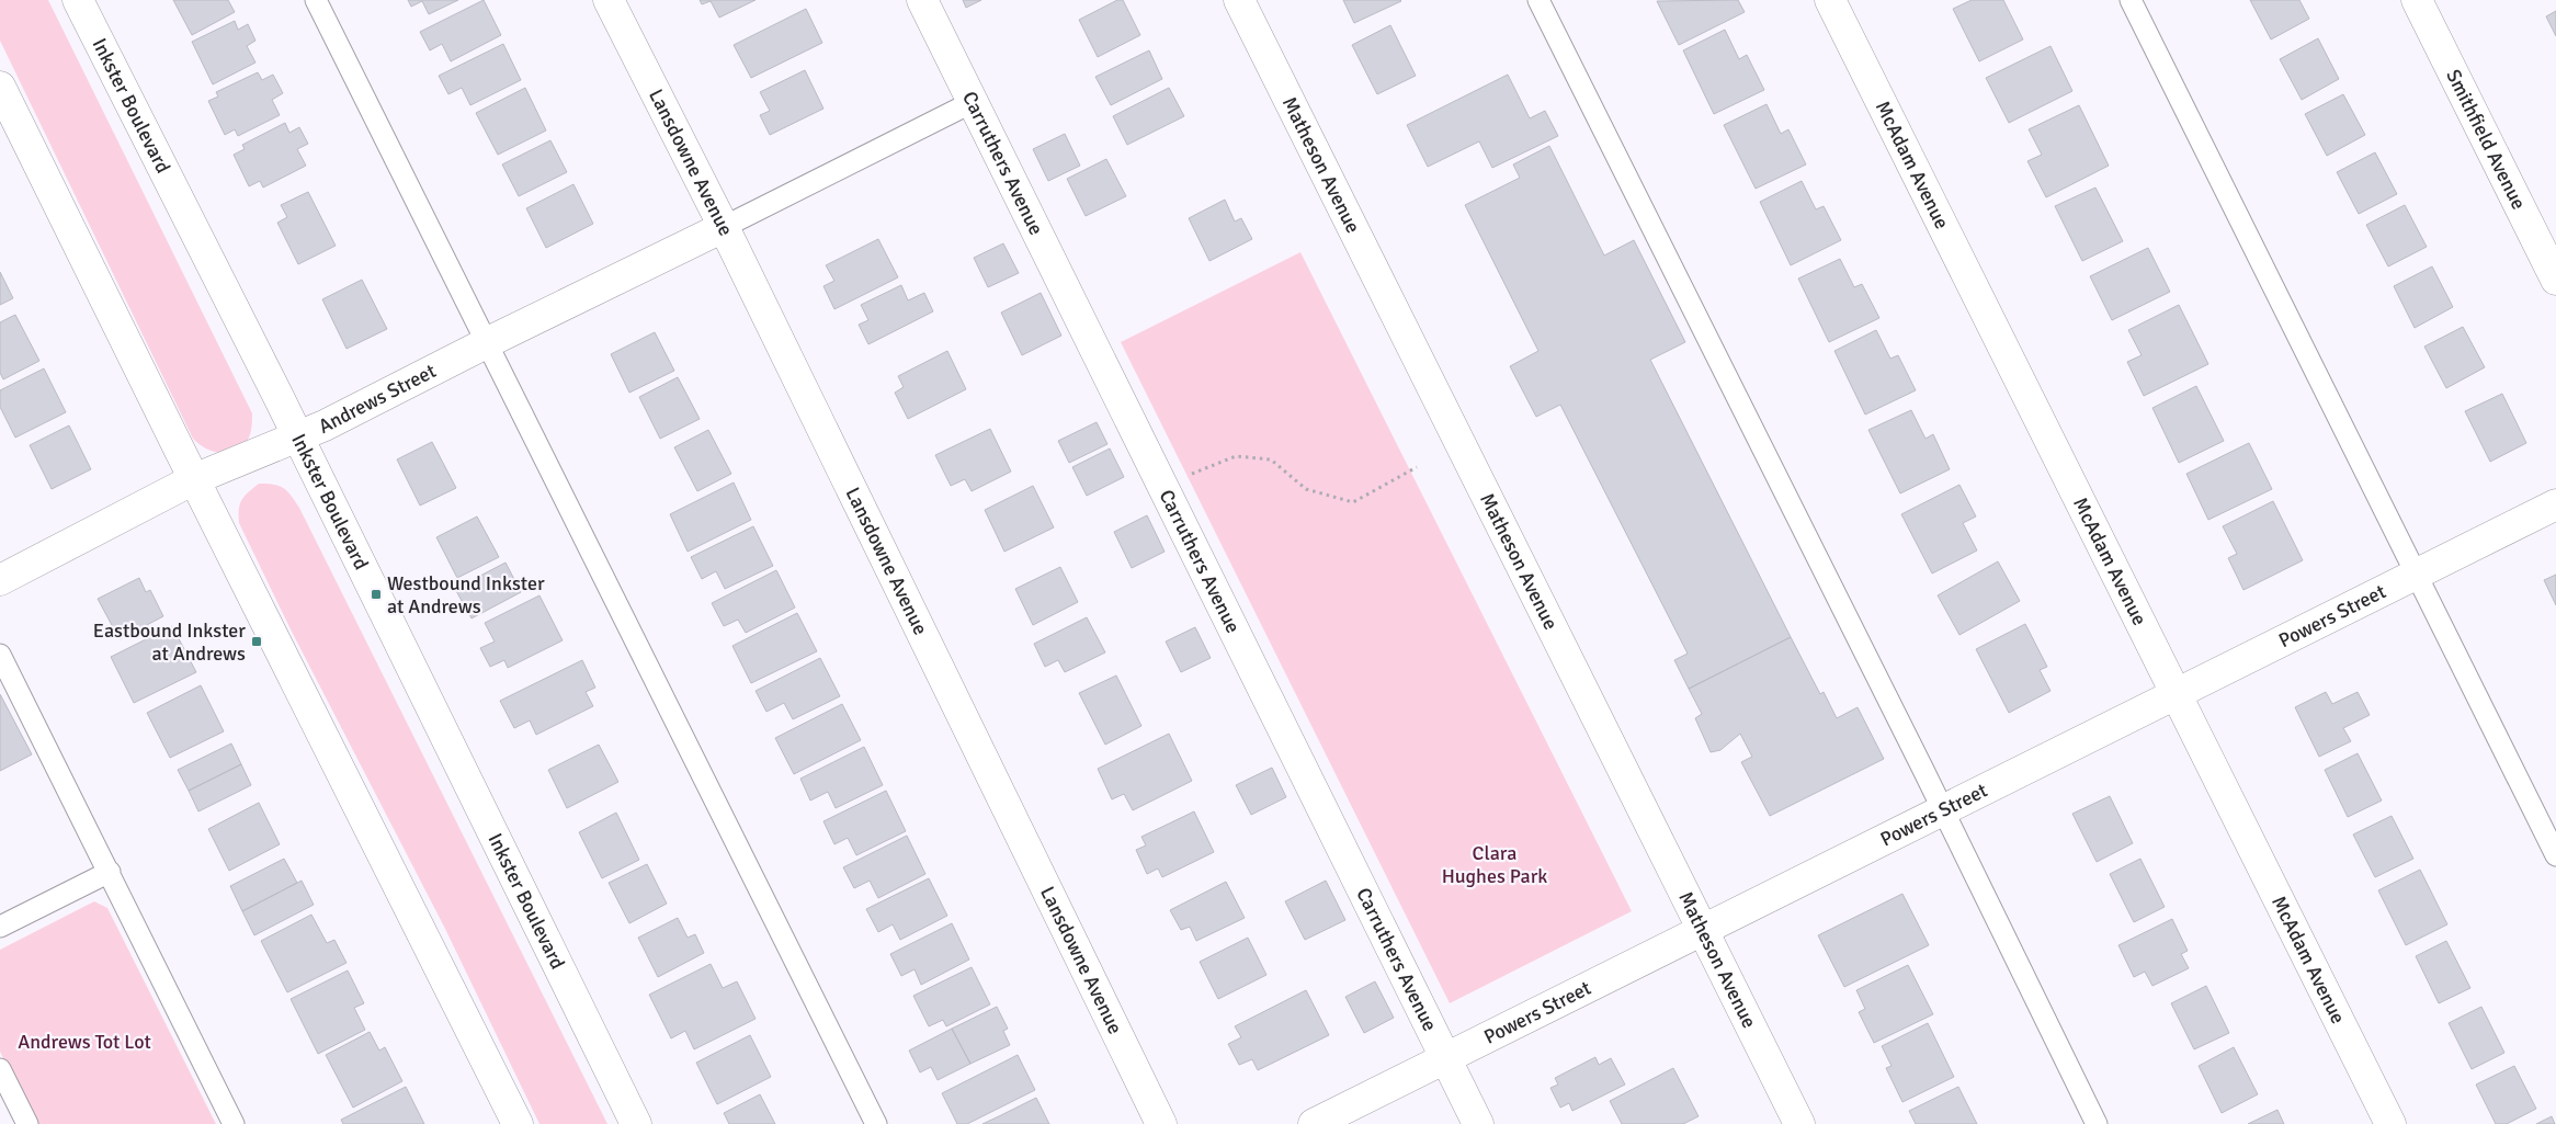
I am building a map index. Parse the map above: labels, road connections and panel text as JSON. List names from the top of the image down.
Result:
{
  "streets": {
    "street": [
      "Inkster Boulevard",
      "Smithfield Avenue",
      "Lansdowne Avenue",
      "Carruthers Avenue",
      "Matheson Avenue",
      "McAdam Avenue",
      "Andrews Street",
      "Powers Street"
    ]
  },
  "crossings": [
    ["Inkster Boulevard", "Andrews Street"],
    ["Lansdowne Avenue", "Andrews Street"],
    ["Carruthers Avenue", "Powers Street"],
    ["Matheson Avenue", "Powers Street"],
    ["McAdam Avenue", "Powers Street"]
  ],
  "parks": ["Clara Hughes Park", "Andrews Tot Lot"],
  "places": {
    "transit": ["Westbound Inkster at Andrews", "Eastbound Inkster at Andrews"]
  }
}
